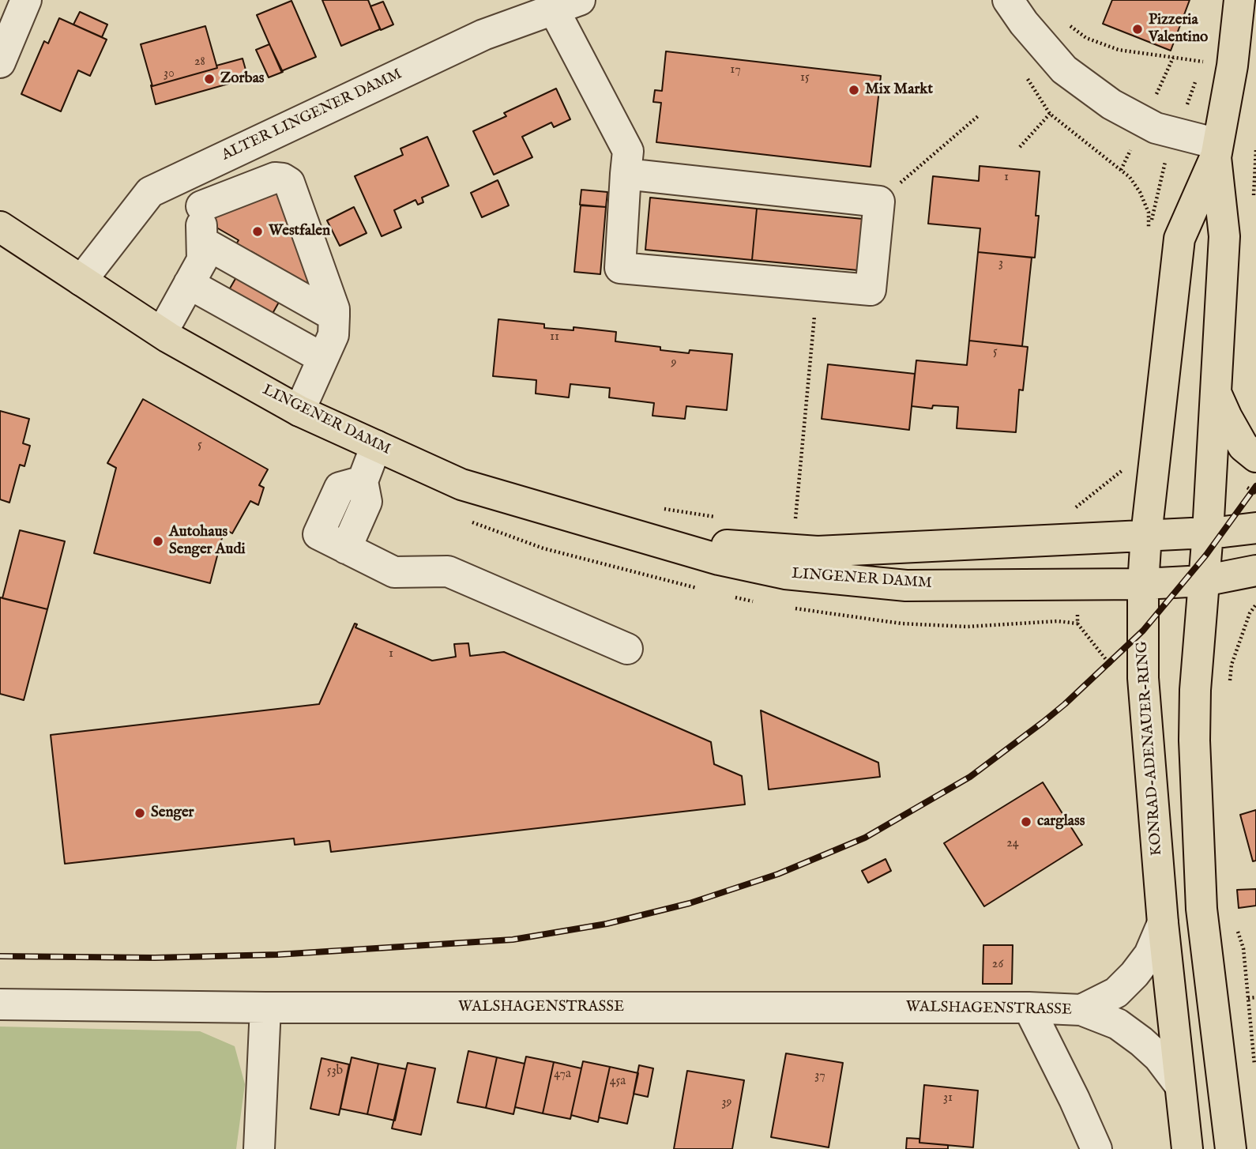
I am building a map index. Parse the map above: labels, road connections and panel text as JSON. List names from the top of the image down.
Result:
{
  "streets": {
    "main road": ["LINGENER DAMM", "KONRAD-ADENAUER-RING"],
    "street": ["ALTER LINGENER DAMM", "WALSHAGENSTRASSE"]
  },
  "crossings": [
    ["ALTER LINGENER DAMM", "LINGENER DAMM"],
    ["LINGENER DAMM", "KONRAD-ADENAUER-RING"],
    ["KONRAD-ADENAUER-RING", "WALSHAGENSTRASSE"]
  ],
  "places": [
    "Pizzeria Valentino",
    "Zorbas",
    "Mix Markt",
    "Westfalen",
    "Autohaus Senger Audi",
    "Senger",
    "carglass"
  ],
  "house_numbers": [
    "28",
    "17",
    "30",
    "15",
    "1",
    "3",
    "11",
    "5",
    "9",
    "5",
    "1",
    "24",
    "26",
    "53b",
    "47a",
    "37",
    "45a",
    "31",
    "39"
  ]
}
